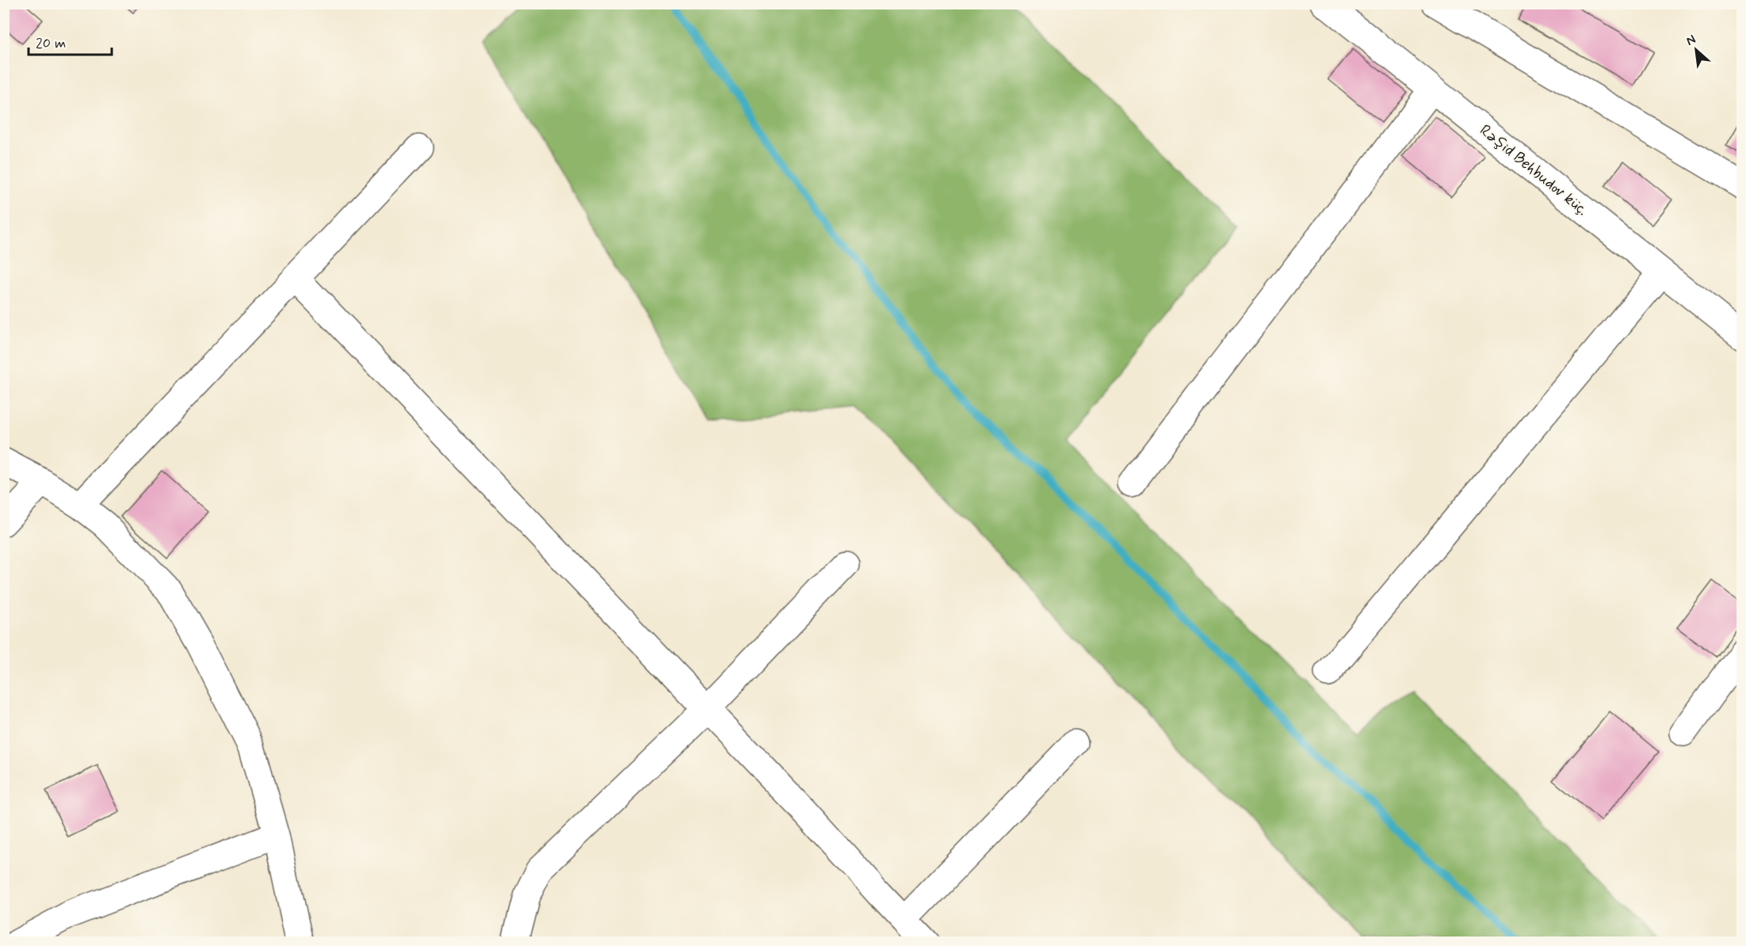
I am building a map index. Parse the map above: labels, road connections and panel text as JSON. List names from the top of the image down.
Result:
{
  "streets": {
    "street": ["Rəşid Behbudov küç."]
  },
  "scale_bar": "20 m",
  "north": "top left"
}
